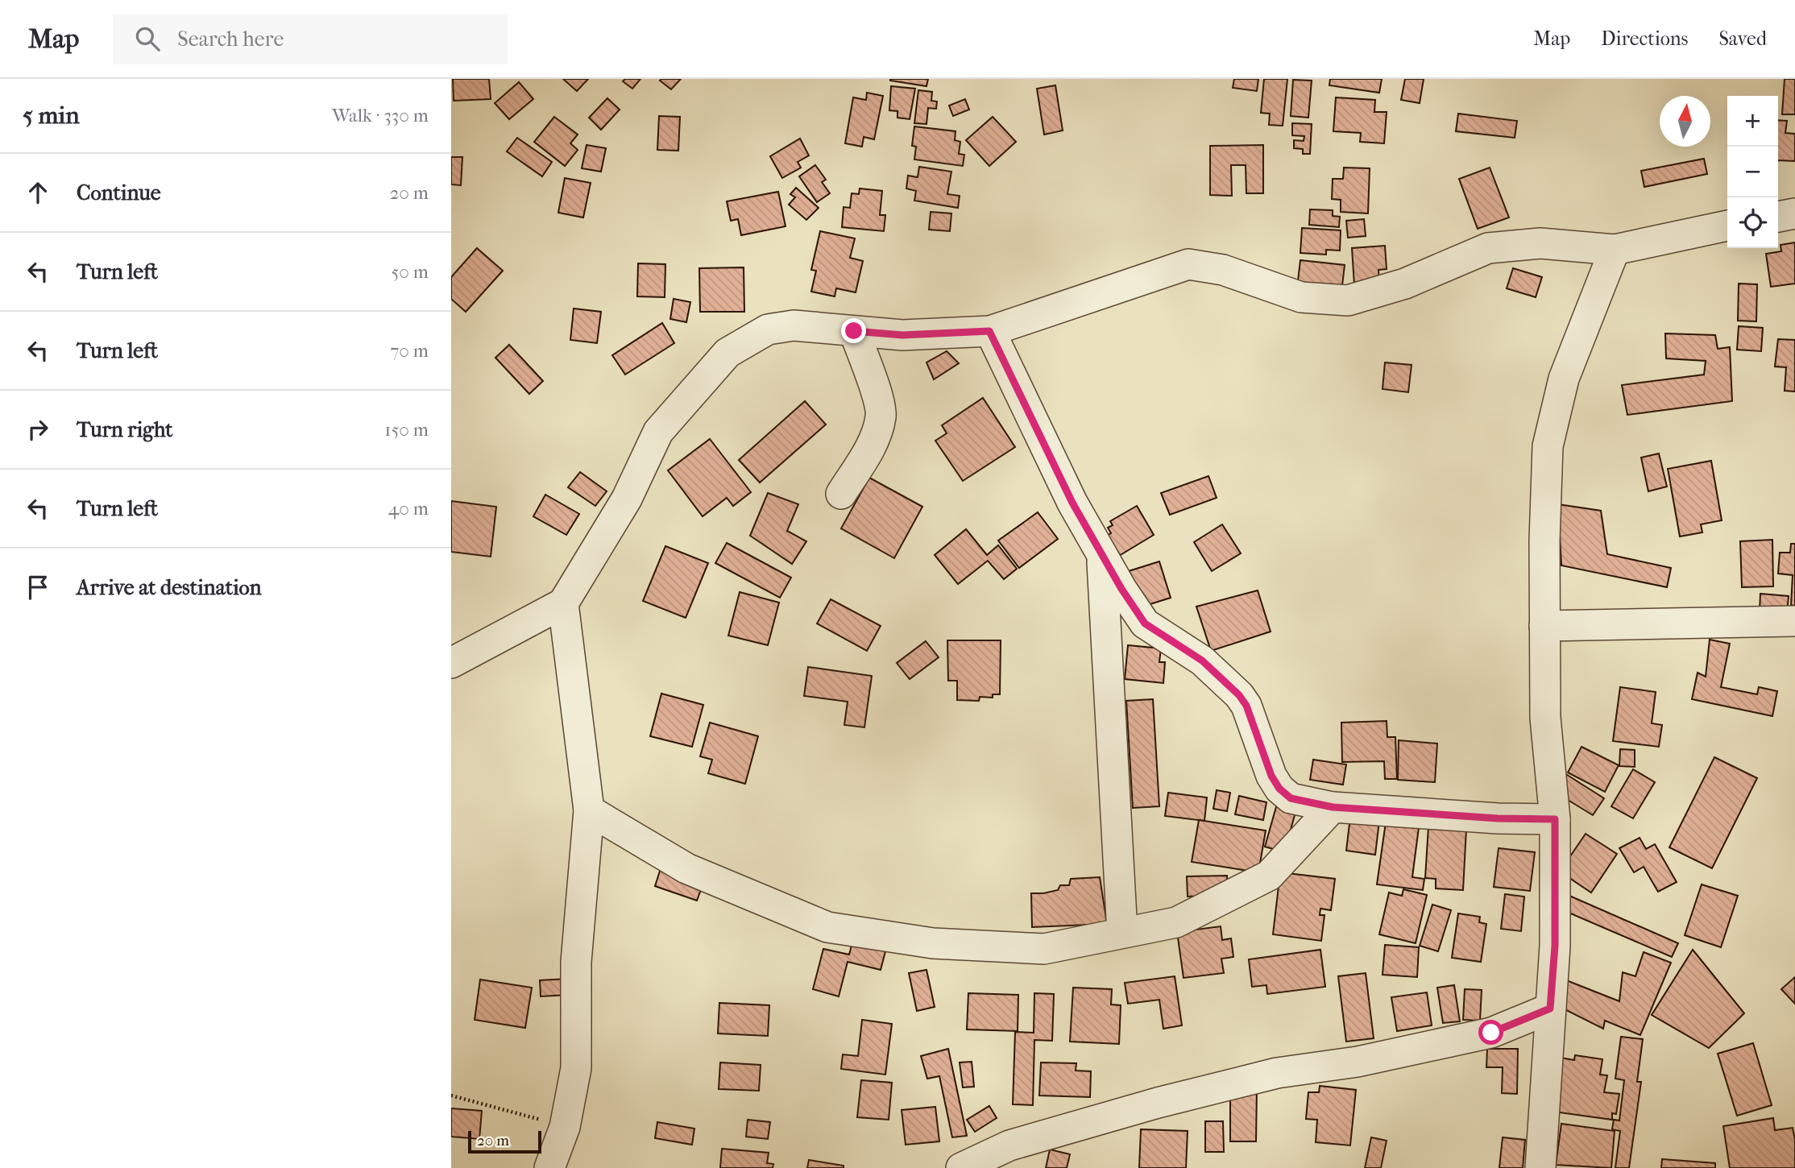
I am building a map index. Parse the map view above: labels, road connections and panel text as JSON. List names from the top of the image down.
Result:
{
  "scale_bar": "20 m",
  "north": "top",
  "page": {
    "header": "Map",
    "search": "Search here",
    "nav": ["Map", "Directions", "Saved"],
    "heading": ["5 min", "Walk · 330 m"],
    "map_buttons": ["+", "−"],
    "list": [
      ["Continue", "20 m"],
      ["Turn left", "50 m"],
      ["Turn left", "70 m"],
      ["Turn right", "150 m"],
      ["Turn left", "40 m"],
      "Arrive at destination"
    ],
    "scale": "20 m"
  }
}
